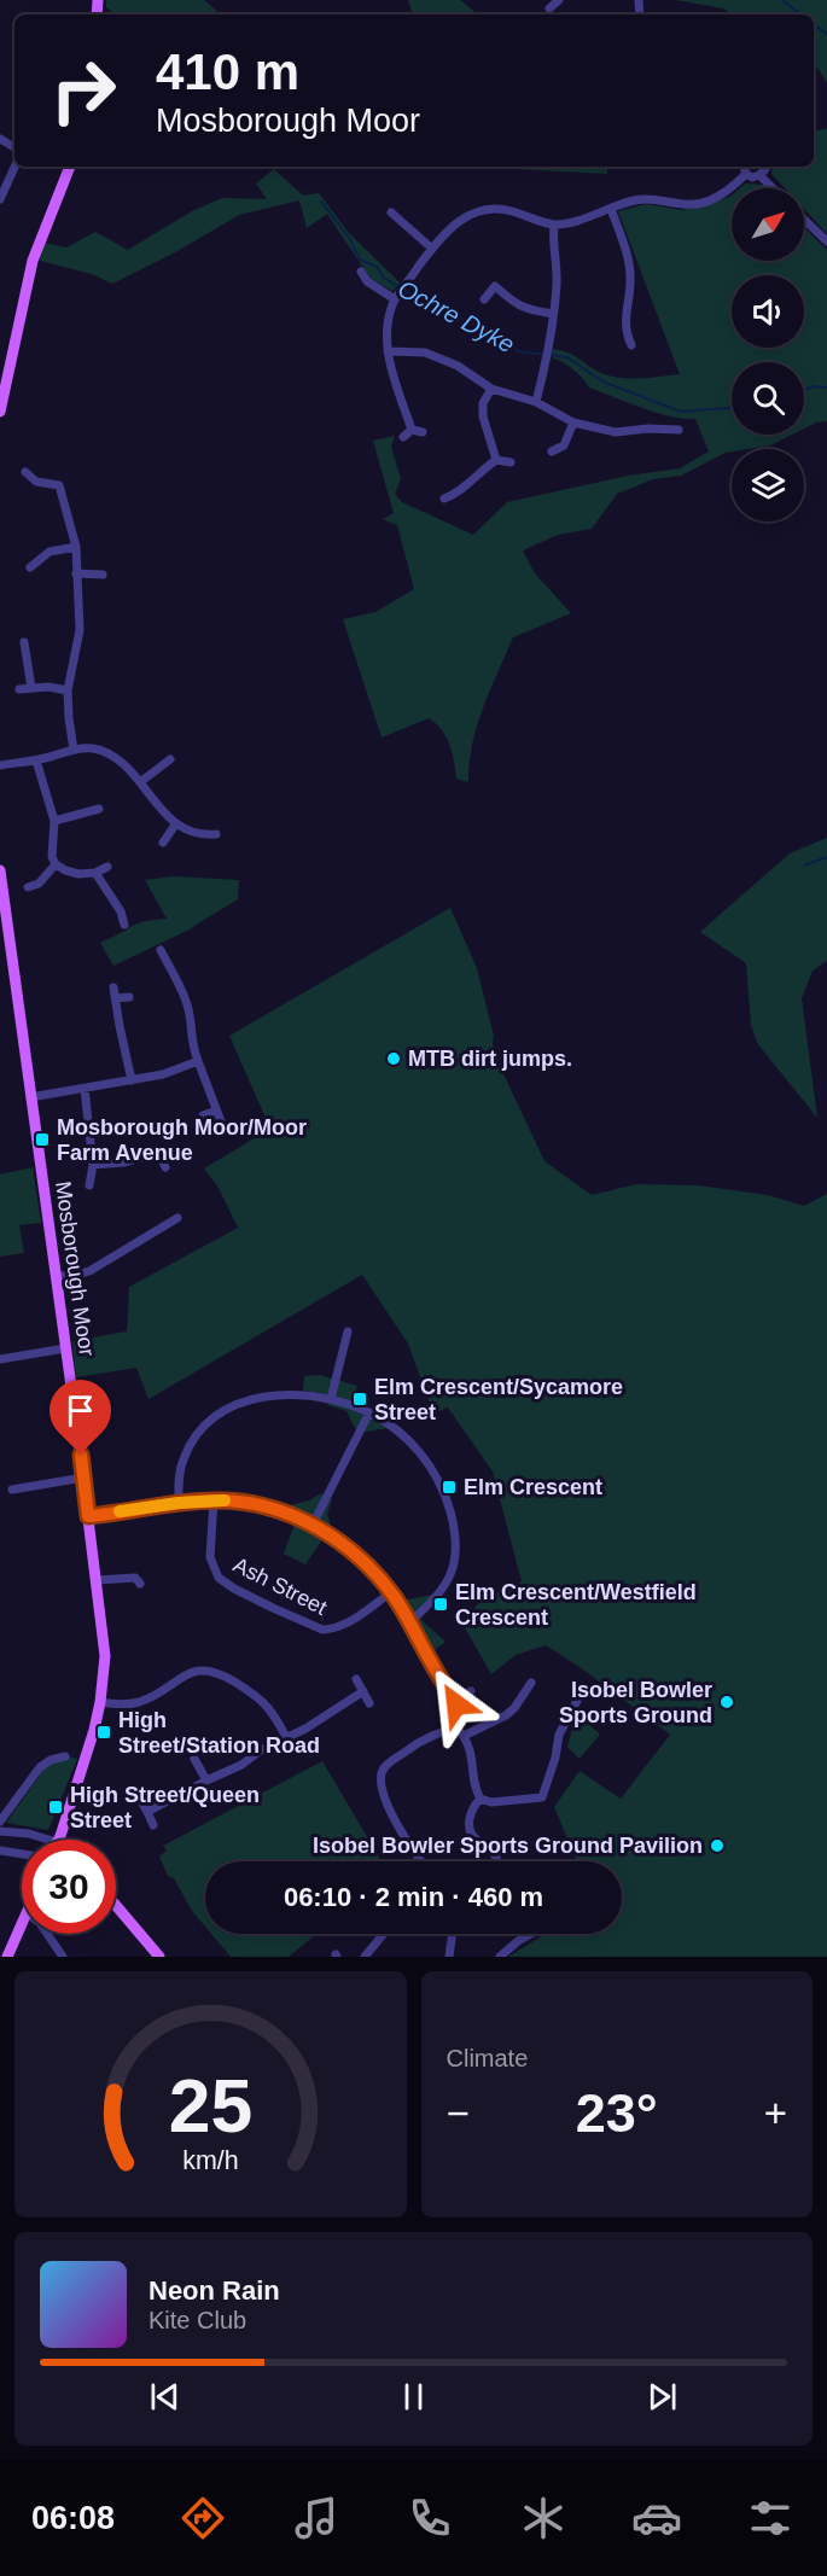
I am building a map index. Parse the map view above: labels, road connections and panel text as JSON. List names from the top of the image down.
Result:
{
  "streets": {
    "main road": ["Mosborough Moor"],
    "street": ["Ash Street"]
  },
  "water": ["Ochre Dyke"],
  "places": {
    "other": ["MTB dirt jumps.", "Isobel Bowler Sports Ground", "Isobel Bowler Sports Ground Pavilion"],
    "transit": [
      "Mosborough Moor/Moor Farm Avenue",
      "Elm Crescent/Sycamore Street",
      "Elm Crescent",
      "Elm Crescent/Westfield Crescent",
      "High Street/Station Road",
      "High Street/Queen Street"
    ]
  },
  "north": "top right",
  "page": {
    "turn": ["410 m", "Mosborough Moor"],
    "limit": "30",
    "trip": "06:10 · 2 min · 460 m",
    "tile": "Climate",
    "heat": ["−", "23°", "+"],
    "song": ["Neon Rain", "Kite Club"],
    "tabs": "06:08",
    "gauge": ["25", "km/h"]
  }
}
